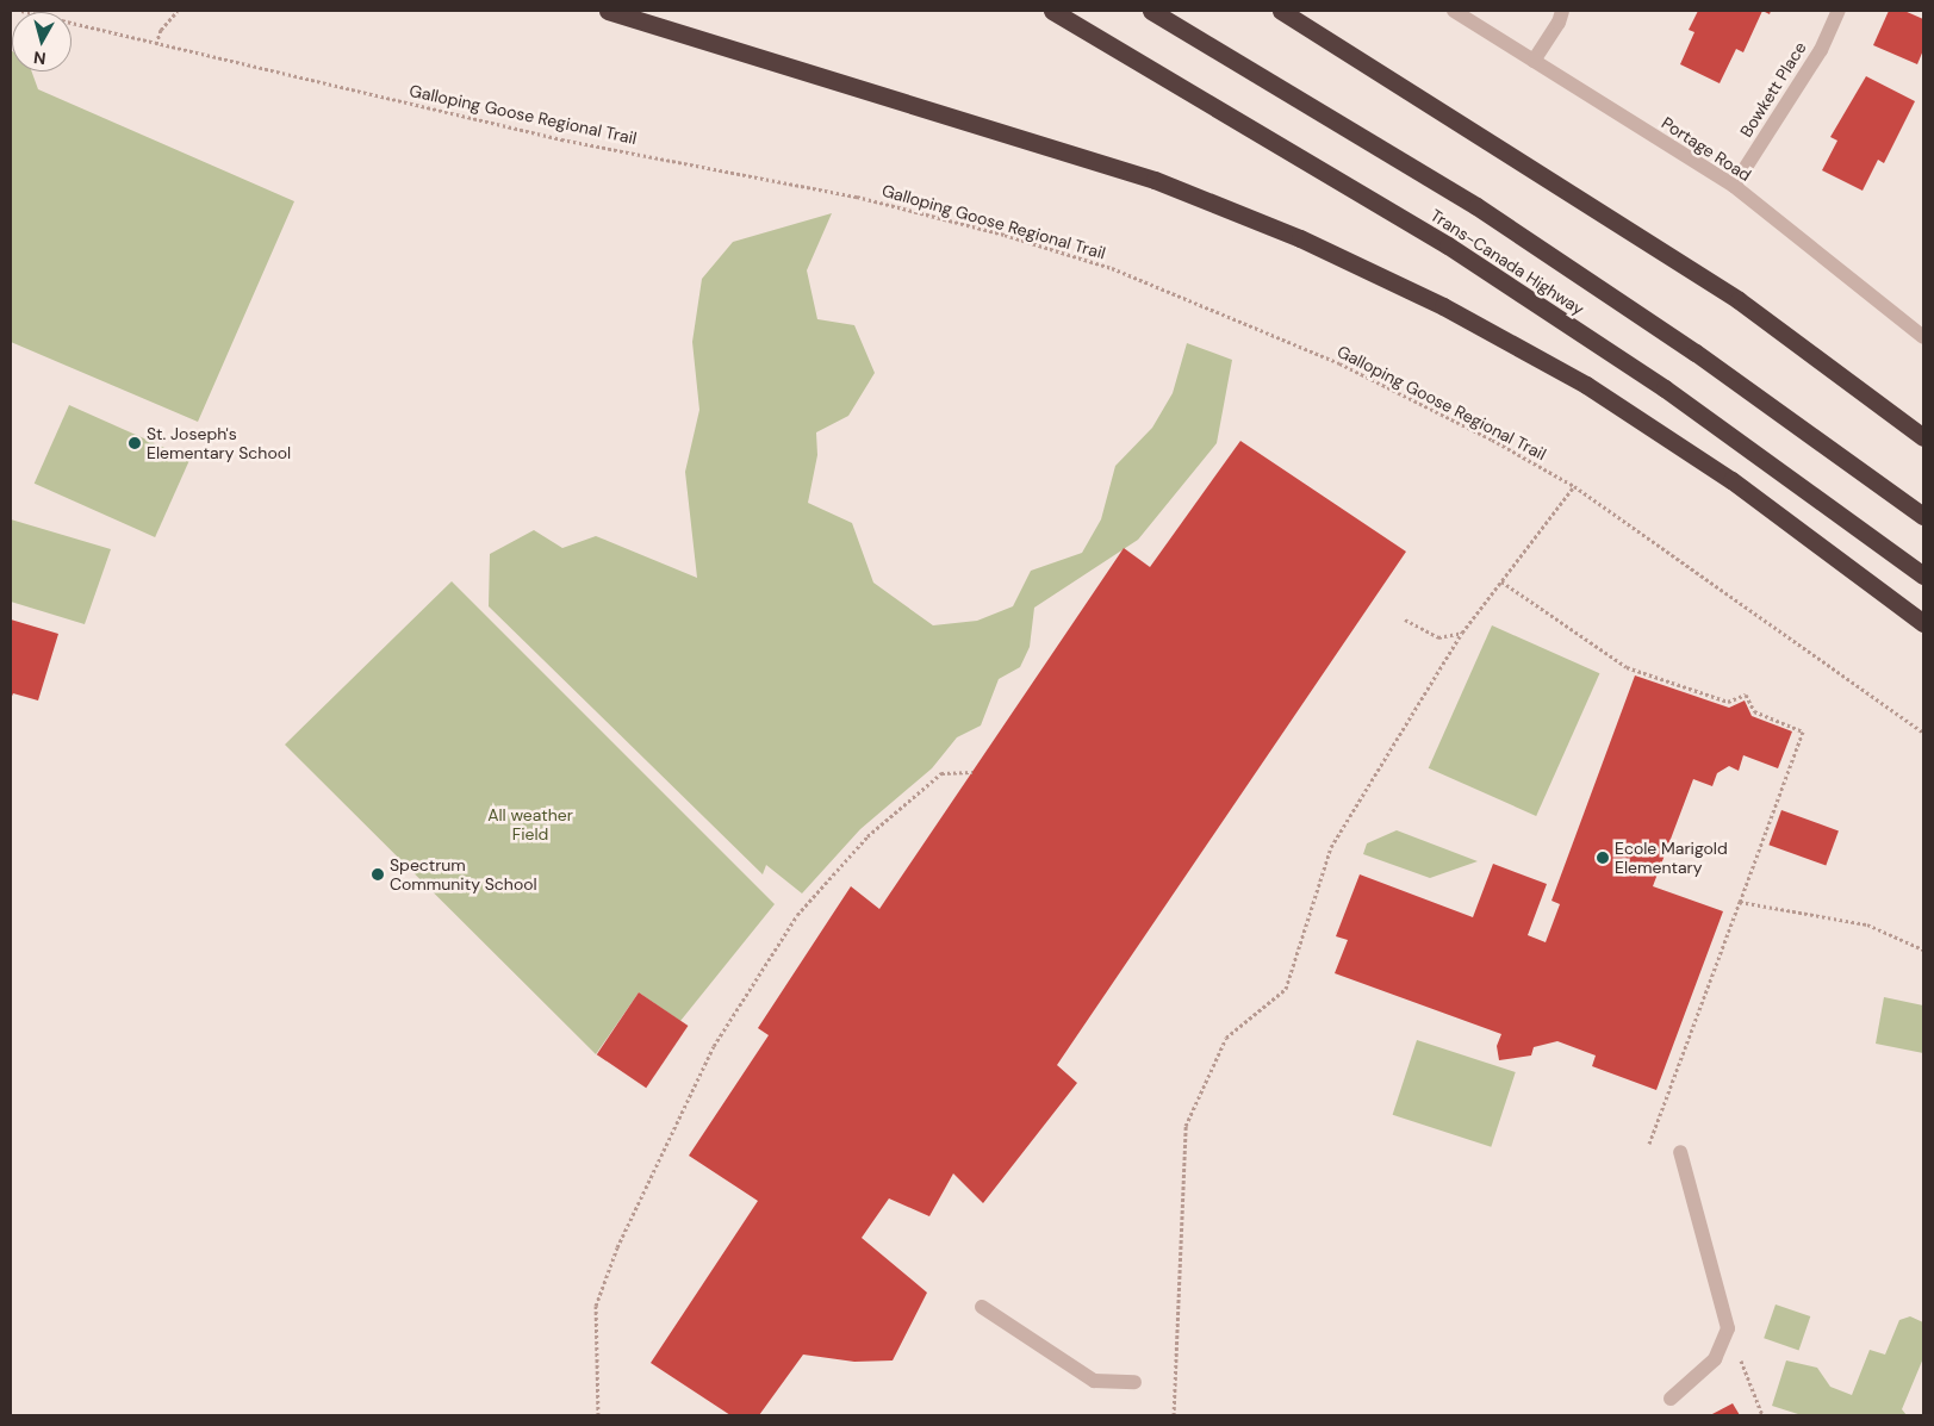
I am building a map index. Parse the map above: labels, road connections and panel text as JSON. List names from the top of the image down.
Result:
{
  "streets": {
    "highway": ["Trans-Canada Highway"],
    "street": ["Bowkett Place", "Portage Road"],
    "path": ["Galloping Goose Regional Trail"]
  },
  "crossings": [
    ["Bowkett Place", "Portage Road"]
  ],
  "parks": ["All weather Field"],
  "places": ["St. Joseph's Elementary School", "Ecole Marigold Elementary", "Spectrum Community School"],
  "north": "bottom"
}
